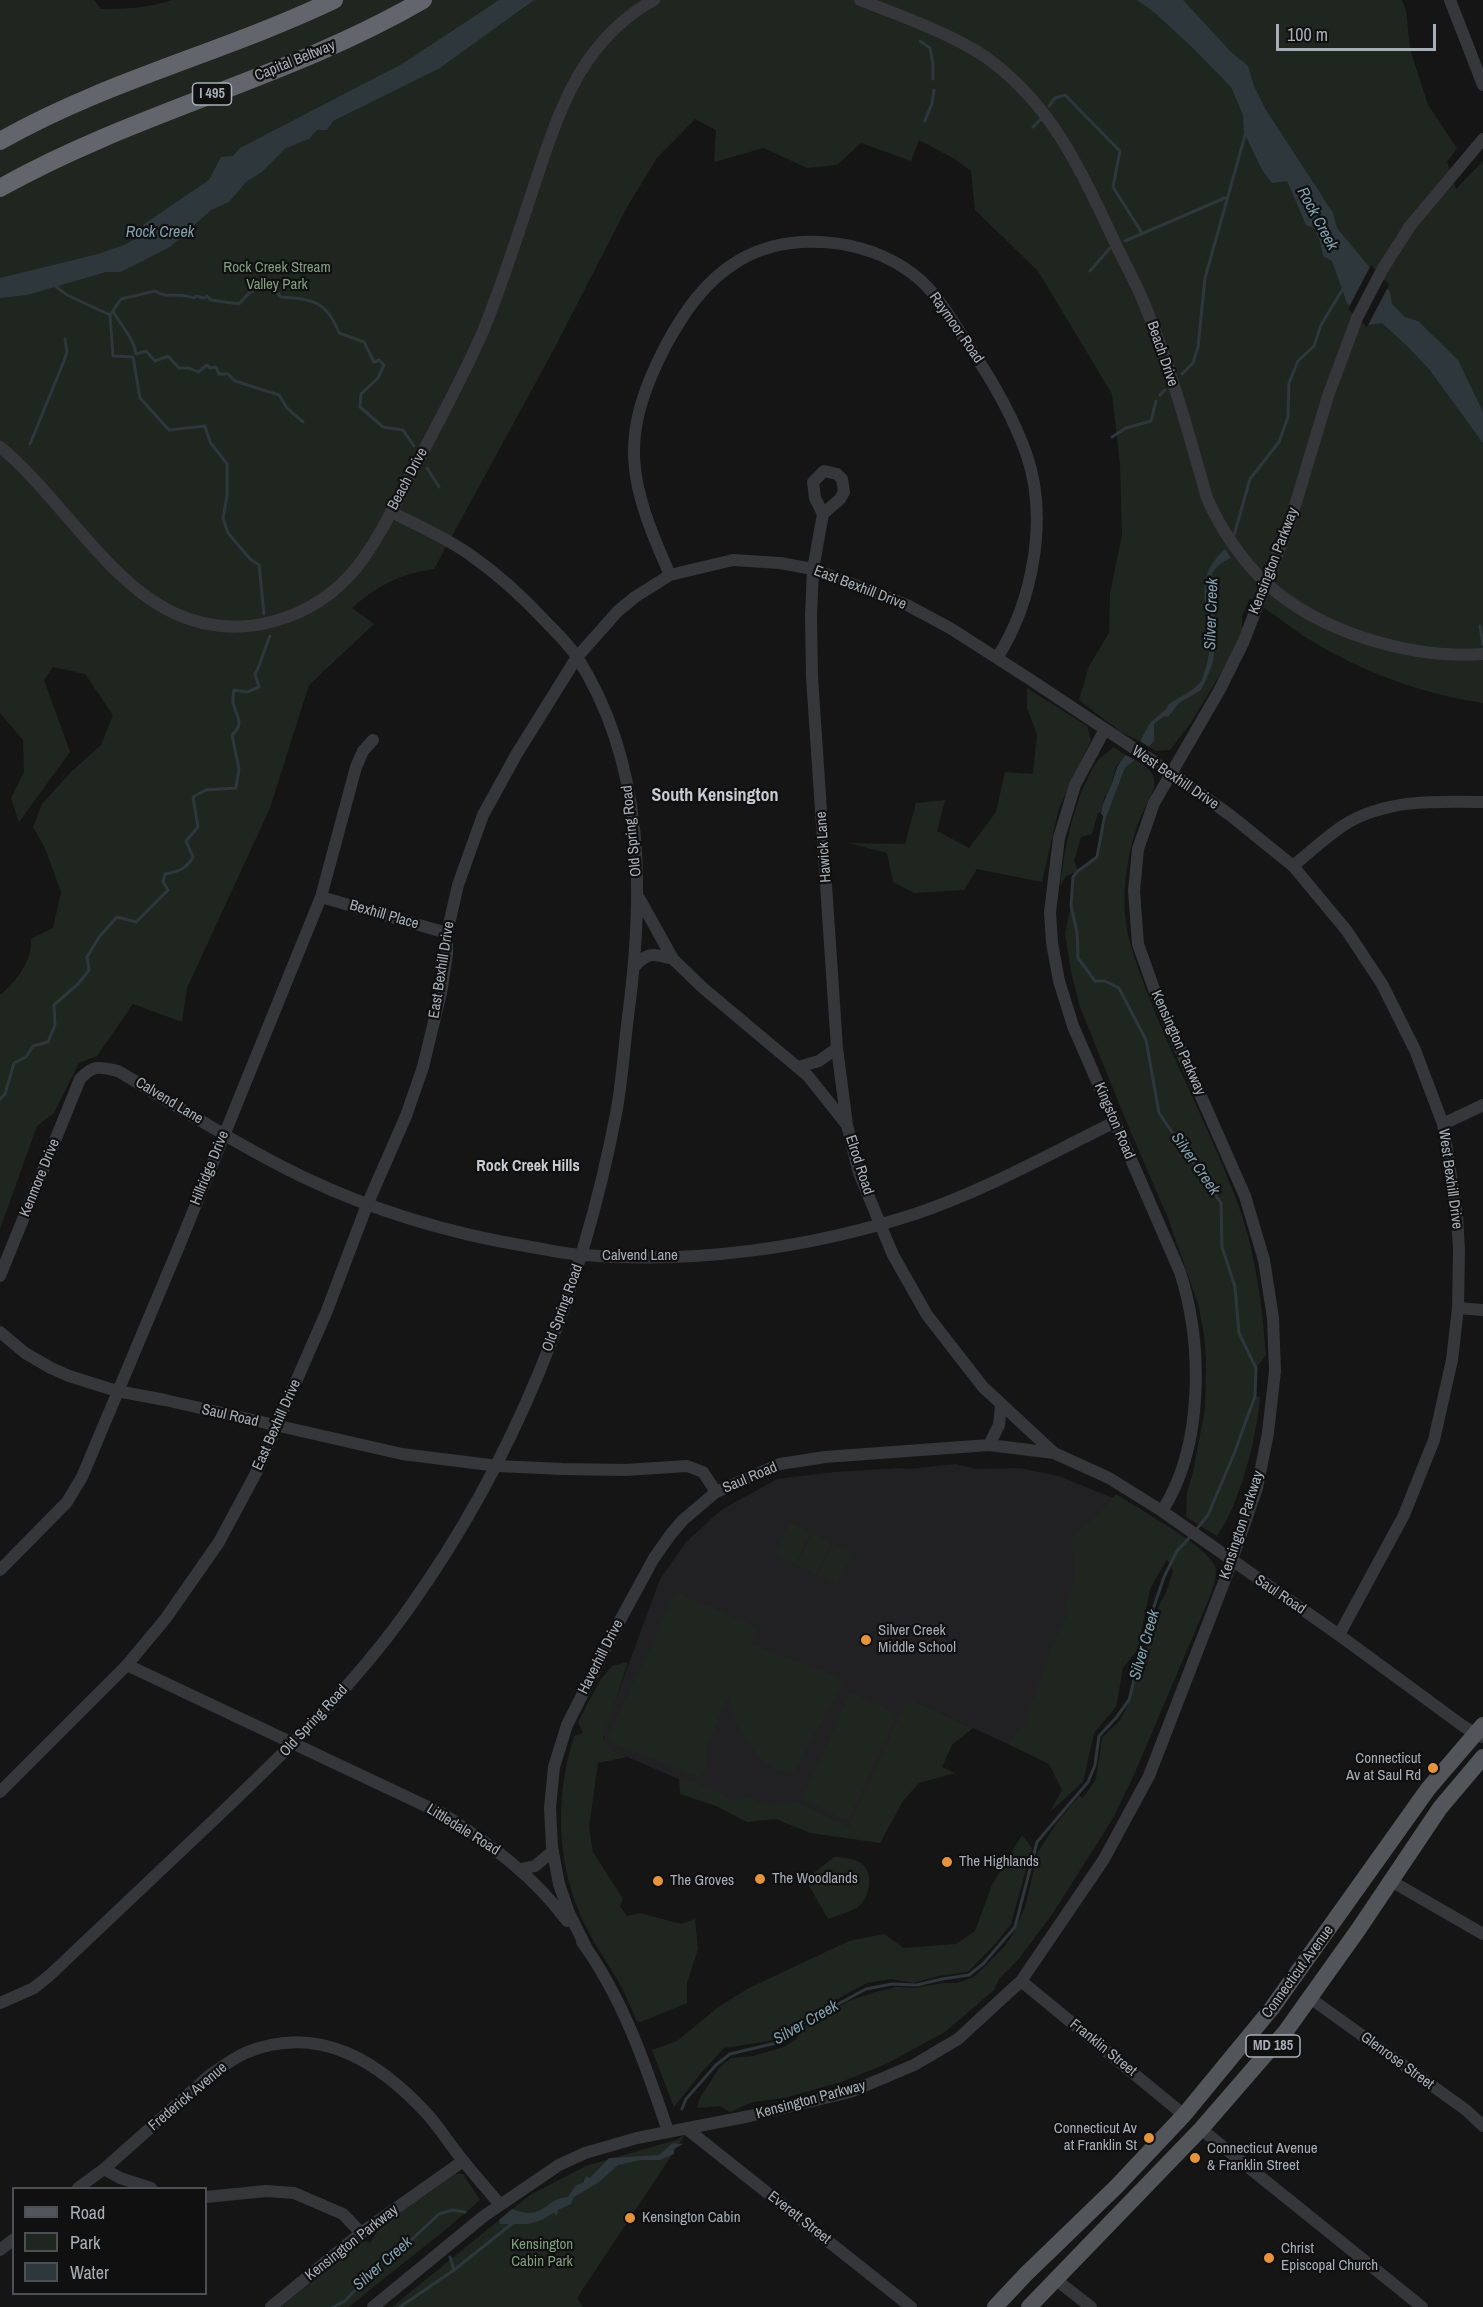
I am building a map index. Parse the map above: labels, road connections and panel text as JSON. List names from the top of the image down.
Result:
{
  "streets": {
    "highway": ["Capital Beltway", "I 495"],
    "main road": ["Connecticut Avenue", "MD 185"],
    "street": [
      "Raymoor Road",
      "Beach Drive",
      "Kensington Parkway",
      "East Bexhill Drive",
      "West Bexhill Drive",
      "Old Spring Road",
      "Hawick Lane",
      "Bexhill Place",
      "Calvend Lane",
      "Kingston Road",
      "Elrod Road",
      "Hillridge Drive",
      "Kenmore Drive",
      "Saul Road",
      "Haverhill Drive",
      "Littledale Road",
      "Franklin Street",
      "Glenrose Street",
      "Frederick Avenue",
      "Everett Street"
    ]
  },
  "crossings": [
    ["Raymoor Road", "East Bexhill Drive"],
    ["Beach Drive", "Kensington Parkway"],
    ["Beach Drive", "Old Spring Road"],
    ["Kensington Parkway", "West Bexhill Drive"],
    ["Kensington Parkway", "Saul Road"],
    ["Kensington Parkway", "Littledale Road"],
    ["Kensington Parkway", "Franklin Street"],
    ["Kensington Parkway", "Frederick Avenue"],
    ["Kensington Parkway", "Everett Street"],
    ["East Bexhill Drive", "West Bexhill Drive"],
    ["East Bexhill Drive", "Old Spring Road"],
    ["East Bexhill Drive", "Hawick Lane"],
    ["East Bexhill Drive", "Bexhill Place"],
    ["East Bexhill Drive", "Calvend Lane"],
    ["East Bexhill Drive", "Kingston Road"],
    ["East Bexhill Drive", "Saul Road"],
    ["East Bexhill Drive", "Littledale Road"],
    ["West Bexhill Drive", "Kingston Road"],
    ["West Bexhill Drive", "Saul Road"],
    ["Old Spring Road", "Calvend Lane"],
    ["Old Spring Road", "Elrod Road"],
    ["Old Spring Road", "Saul Road"],
    ["Old Spring Road", "Littledale Road"],
    ["Hawick Lane", "Elrod Road"],
    ["Bexhill Place", "Hillridge Drive"],
    ["Calvend Lane", "Kingston Road"],
    ["Calvend Lane", "Elrod Road"],
    ["Calvend Lane", "Hillridge Drive"],
    ["Calvend Lane", "Kenmore Drive"],
    ["Kingston Road", "Saul Road"],
    ["Elrod Road", "Saul Road"],
    ["Hillridge Drive", "Saul Road"],
    ["Saul Road", "Haverhill Drive"],
    ["Saul Road", "Connecticut Avenue"],
    ["Haverhill Drive", "Littledale Road"],
    ["Connecticut Avenue", "Franklin Street"],
    ["Connecticut Avenue", "Glenrose Street"]
  ],
  "districts": ["South Kensington", "Rock Creek Hills"],
  "water": ["Rock Creek", "Silver Creek"],
  "parks": ["Rock Creek Stream Valley Park", "Kensington Cabin Park"],
  "places": [
    "Silver Creek Middle School",
    "Connecticut Av at Saul Rd",
    "The Highlands",
    "The Woodlands",
    "The Groves",
    "Connecticut Av at Franklin St",
    "Connecticut Avenue & Franklin Street",
    "Kensington Cabin",
    "Christ Episcopal Church"
  ],
  "legend": ["Road", "Park", "Water"],
  "scale_bar": "100 m"
}
